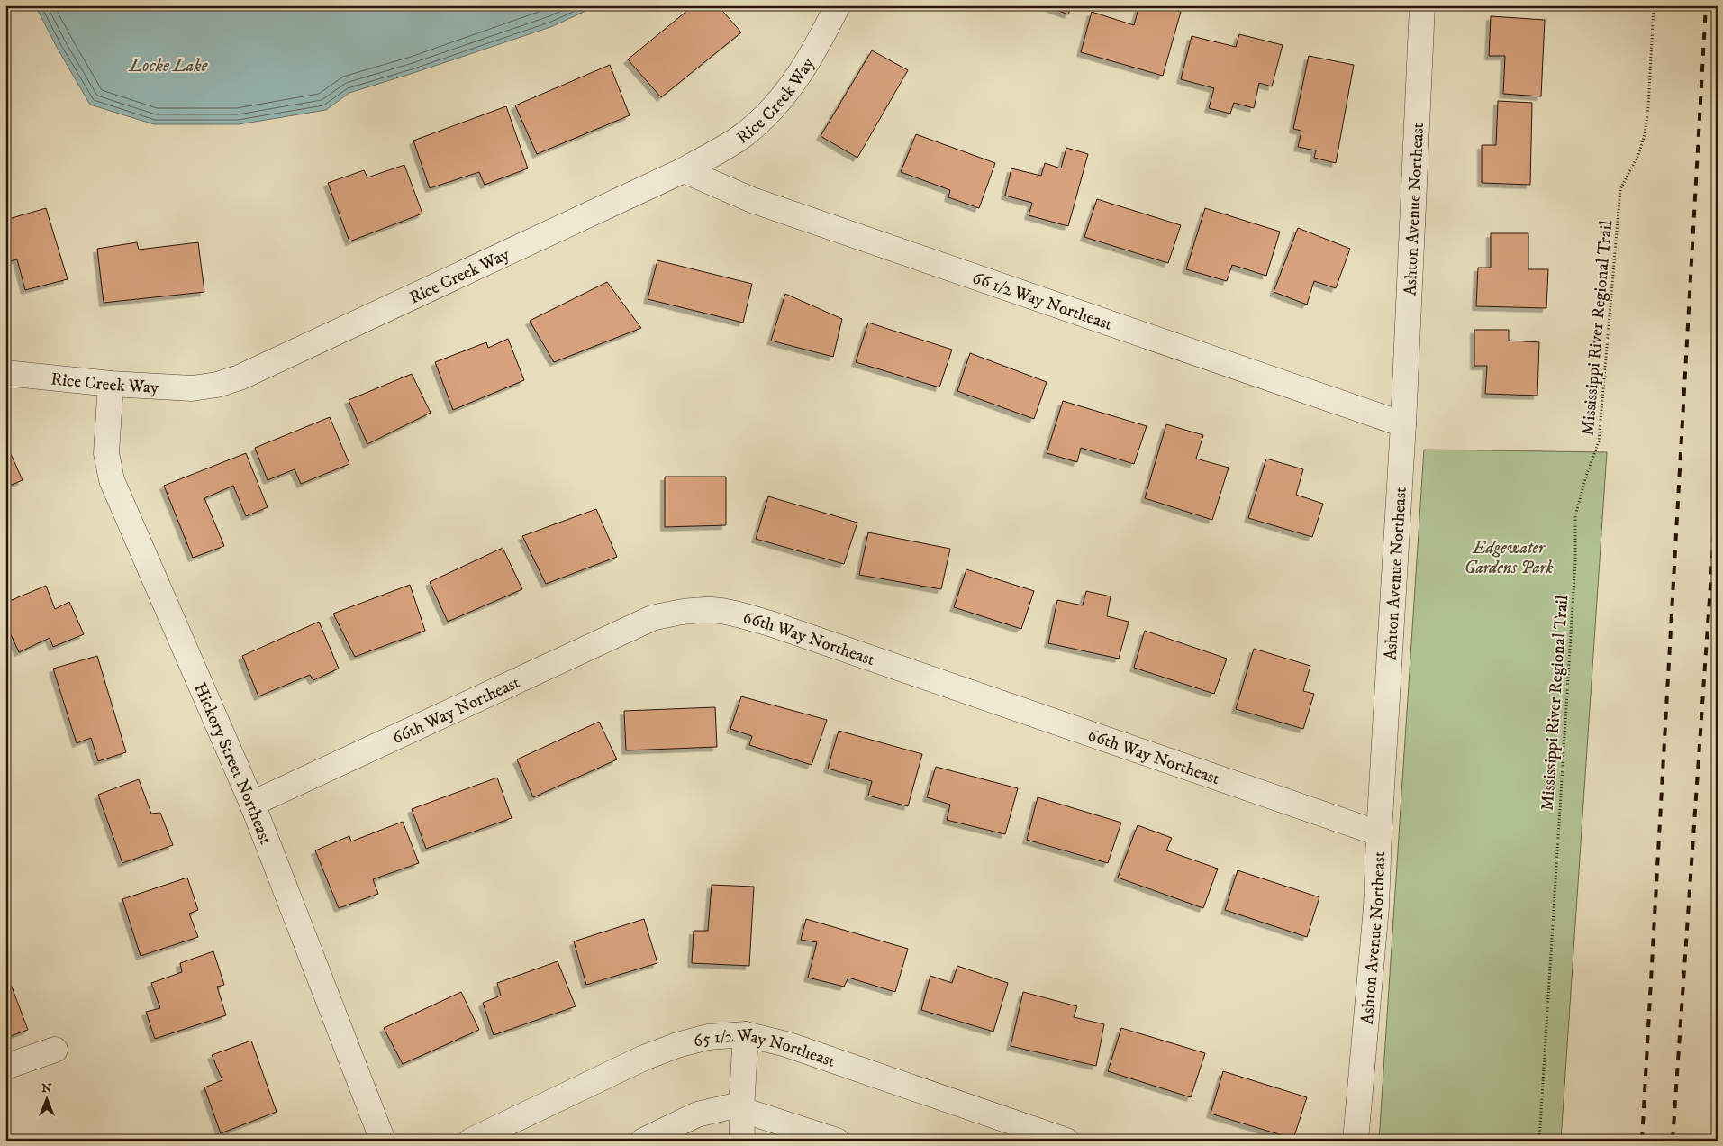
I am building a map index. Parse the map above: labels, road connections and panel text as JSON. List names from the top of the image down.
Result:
{
  "streets": {
    "street": [
      "Rice Creek Way",
      "Ashton Avenue Northeast",
      "66 1/2 Way Northeast",
      "66th Way Northeast",
      "Hickory Street Northeast",
      "65 1/2 Way Northeast"
    ],
    "path": ["Mississippi River Regional Trail"]
  },
  "crossings": [
    ["Rice Creek Way", "66 1/2 Way Northeast"],
    ["Rice Creek Way", "Hickory Street Northeast"],
    ["Ashton Avenue Northeast", "66 1/2 Way Northeast"],
    ["Ashton Avenue Northeast", "66th Way Northeast"],
    ["66th Way Northeast", "Hickory Street Northeast"]
  ],
  "water": ["Locke Lake"],
  "parks": ["Edgewater Gardens Park"],
  "north": "top"
}
